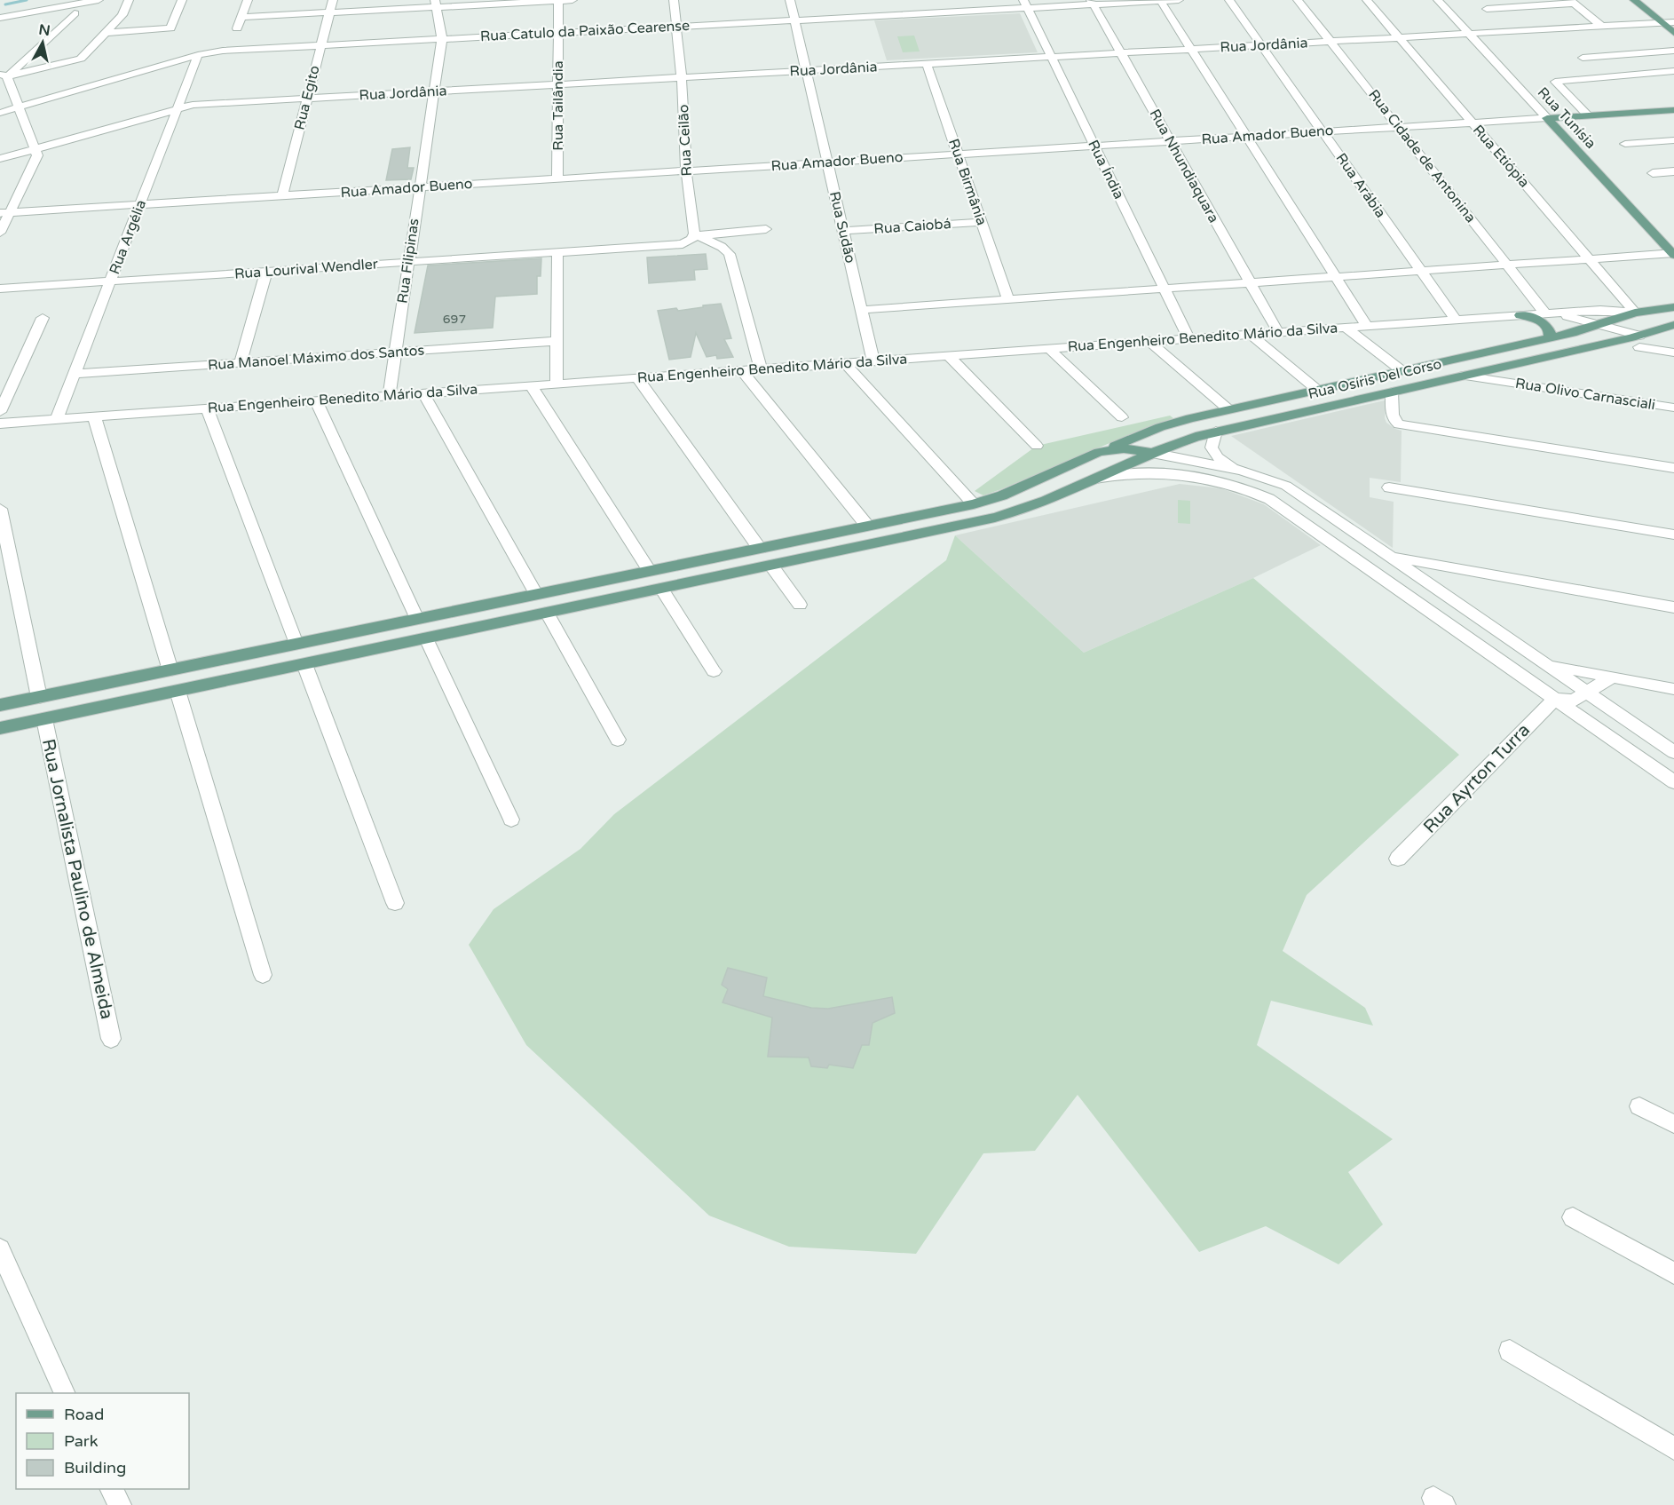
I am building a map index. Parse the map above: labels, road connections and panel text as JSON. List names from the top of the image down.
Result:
{
  "streets": {
    "main road": ["Rua Tunísia", "Rua Amador Bueno", "Rua Osíris Del Corso"],
    "street": [
      "Rua Catulo da Paixão Cearense",
      "Rua Jordânia",
      "Rua Egito",
      "Rua Tailândia",
      "Rua Ceilão",
      "Rua Cidade de Antonina",
      "Rua Etiópia",
      "Rua Nhundiaquara",
      "Rua Índia",
      "Rua Birmânia",
      "Rua Arábia",
      "Rua Caiobá",
      "Rua Sudão",
      "Rua Argélia",
      "Rua Filipinas",
      "Rua Lourival Wendler",
      "Rua Engenheiro Benedito Mário da Silva",
      "Rua Manoel Máximo dos Santos",
      "Rua Olivo Carnasciali",
      "Rua Ayrton Turra",
      "Rua Jornalista Paulino de Almeida"
    ]
  },
  "crossings": [
    ["Rua Catulo da Paixão Cearense", "Rua Egito"],
    ["Rua Catulo da Paixão Cearense", "Rua Tailândia"],
    ["Rua Catulo da Paixão Cearense", "Rua Ceilão"],
    ["Rua Catulo da Paixão Cearense", "Rua Nhundiaquara"],
    ["Rua Catulo da Paixão Cearense", "Rua Índia"],
    ["Rua Catulo da Paixão Cearense", "Rua Sudão"],
    ["Rua Catulo da Paixão Cearense", "Rua Argélia"],
    ["Rua Catulo da Paixão Cearense", "Rua Filipinas"],
    ["Rua Jordânia", "Rua Egito"],
    ["Rua Jordânia", "Rua Tailândia"],
    ["Rua Jordânia", "Rua Tunísia"],
    ["Rua Jordânia", "Rua Ceilão"],
    ["Rua Jordânia", "Rua Cidade de Antonina"],
    ["Rua Jordânia", "Rua Etiópia"],
    ["Rua Jordânia", "Rua Nhundiaquara"],
    ["Rua Jordânia", "Rua Índia"],
    ["Rua Jordânia", "Rua Birmânia"],
    ["Rua Jordânia", "Rua Arábia"],
    ["Rua Jordânia", "Rua Sudão"],
    ["Rua Jordânia", "Rua Argélia"],
    ["Rua Jordânia", "Rua Filipinas"],
    ["Rua Egito", "Rua Amador Bueno"],
    ["Rua Tailândia", "Rua Amador Bueno"],
    ["Rua Tunísia", "Rua Amador Bueno"],
    ["Rua Amador Bueno", "Rua Ceilão"],
    ["Rua Amador Bueno", "Rua Cidade de Antonina"],
    ["Rua Amador Bueno", "Rua Etiópia"],
    ["Rua Amador Bueno", "Rua Nhundiaquara"],
    ["Rua Amador Bueno", "Rua Índia"],
    ["Rua Amador Bueno", "Rua Birmânia"],
    ["Rua Amador Bueno", "Rua Arábia"],
    ["Rua Amador Bueno", "Rua Sudão"],
    ["Rua Amador Bueno", "Rua Argélia"],
    ["Rua Amador Bueno", "Rua Filipinas"],
    ["Rua Ceilão", "Rua Lourival Wendler"],
    ["Rua Cidade de Antonina", "Rua Engenheiro Benedito Mário da Silva"],
    ["Rua Etiópia", "Rua Engenheiro Benedito Mário da Silva"],
    ["Rua Etiópia", "Rua Osíris Del Corso"],
    ["Rua Nhundiaquara", "Rua Engenheiro Benedito Mário da Silva"],
    ["Rua Índia", "Rua Engenheiro Benedito Mário da Silva"],
    ["Rua Birmânia", "Rua Caiobá"],
    ["Rua Arábia", "Rua Engenheiro Benedito Mário da Silva"],
    ["Rua Caiobá", "Rua Sudão"],
    ["Rua Sudão", "Rua Engenheiro Benedito Mário da Silva"],
    ["Rua Argélia", "Rua Lourival Wendler"],
    ["Rua Argélia", "Rua Engenheiro Benedito Mário da Silva"],
    ["Rua Argélia", "Rua Manoel Máximo dos Santos"],
    ["Rua Filipinas", "Rua Lourival Wendler"],
    ["Rua Filipinas", "Rua Engenheiro Benedito Mário da Silva"],
    ["Rua Filipinas", "Rua Manoel Máximo dos Santos"],
    ["Rua Engenheiro Benedito Mário da Silva", "Rua Osíris Del Corso"],
    ["Rua Osíris Del Corso", "Rua Olivo Carnasciali"],
    ["Rua Osíris Del Corso", "Rua Jornalista Paulino de Almeida"]
  ],
  "house_numbers": ["697"],
  "legend": ["Road", "Park", "Building"],
  "north": "top"
}
